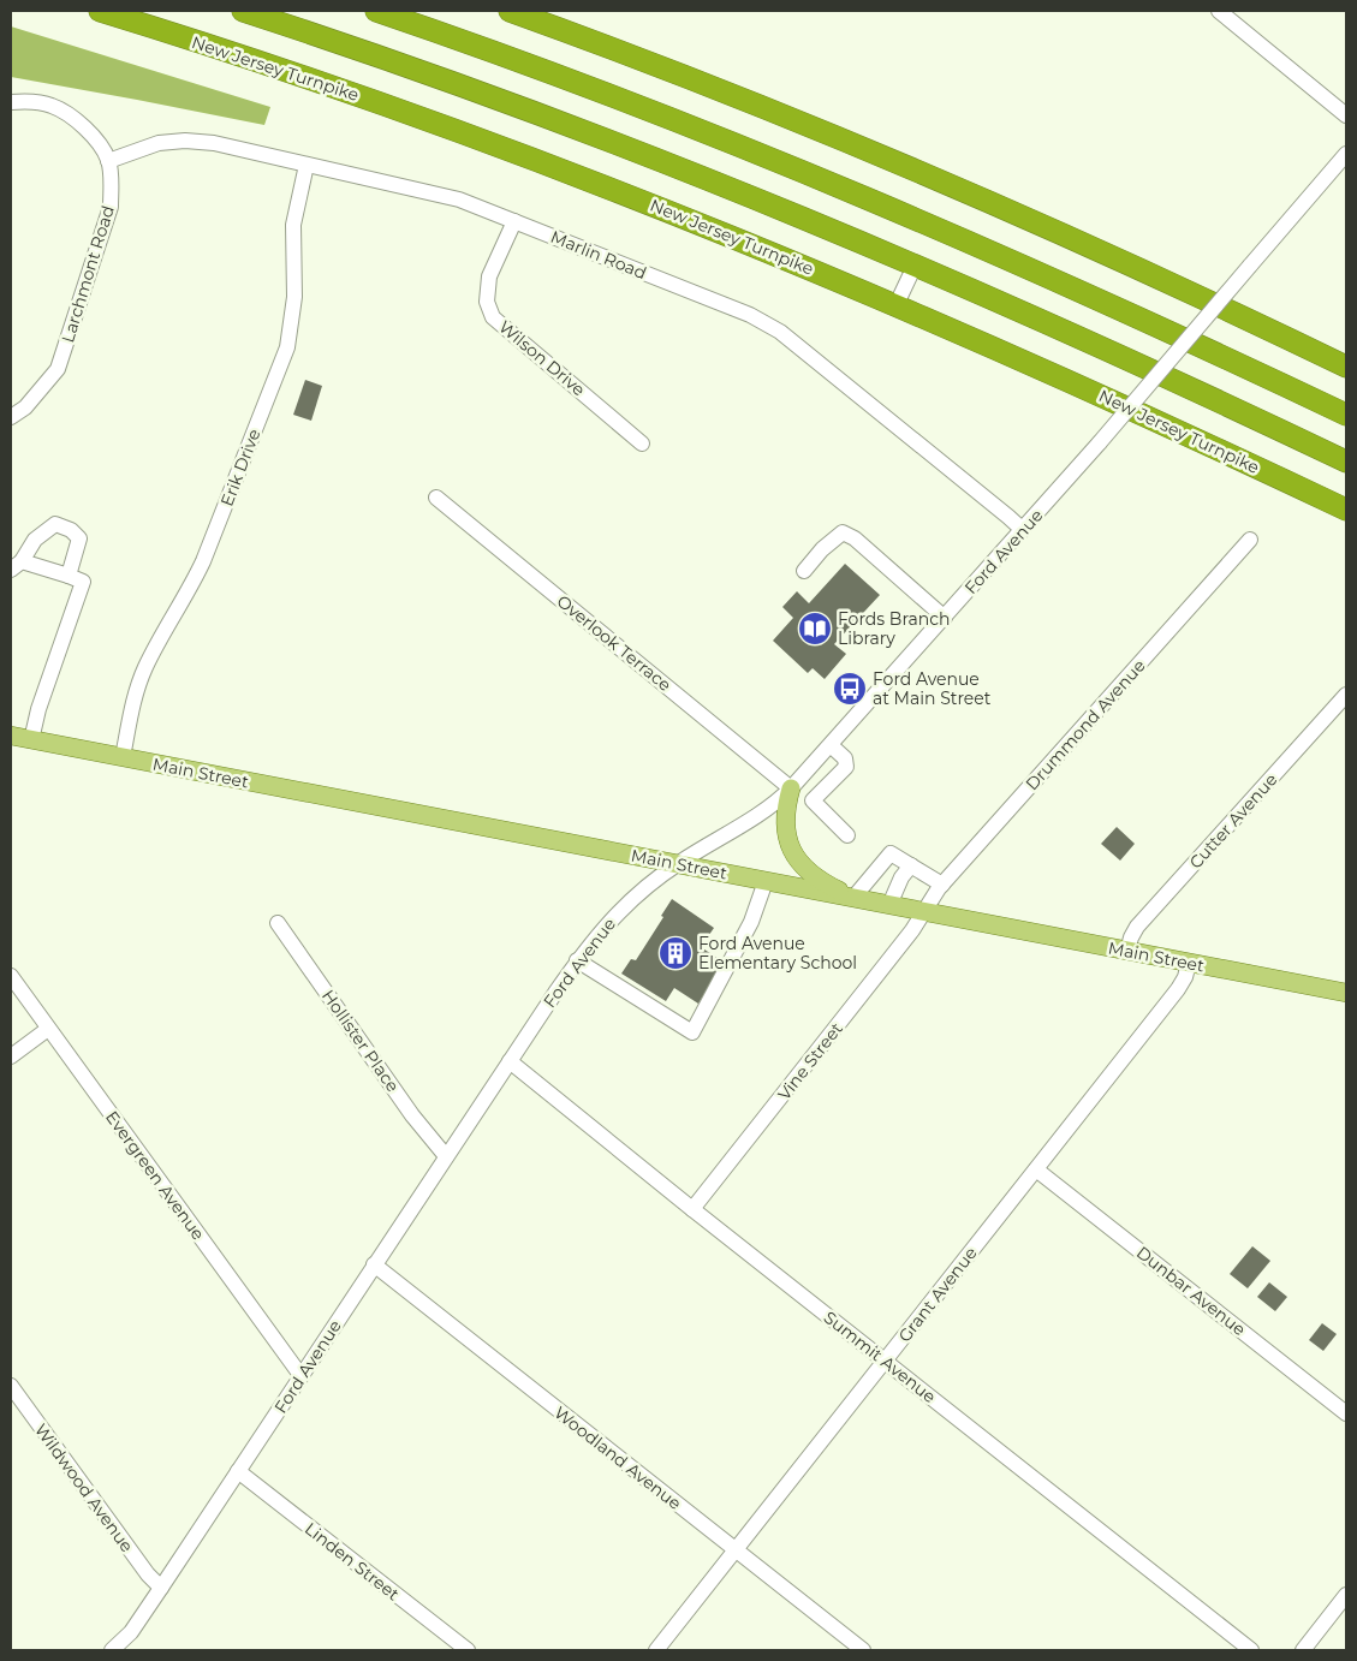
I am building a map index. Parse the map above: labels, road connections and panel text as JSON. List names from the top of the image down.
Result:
{
  "streets": {
    "highway": ["New Jersey Turnpike"],
    "main road": ["Main Street"],
    "street": [
      "Marlin Road",
      "Larchmont Road",
      "Wilson Drive",
      "Erik Drive",
      "Ford Avenue",
      "Overlook Terrace",
      "Drummond Avenue",
      "Cutter Avenue",
      "Hollister Place",
      "Vine Street",
      "Evergreen Avenue",
      "Dunbar Avenue",
      "Grant Avenue",
      "Summit Avenue",
      "Woodland Avenue",
      "Wildwood Avenue",
      "Linden Street"
    ]
  },
  "crossings": [
    ["Marlin Road", "Larchmont Road"],
    ["Marlin Road", "Wilson Drive"],
    ["Marlin Road", "Erik Drive"],
    ["Marlin Road", "Ford Avenue"],
    ["Erik Drive", "Main Street"],
    ["Ford Avenue", "Overlook Terrace"],
    ["Ford Avenue", "Main Street"],
    ["Ford Avenue", "Hollister Place"],
    ["Ford Avenue", "Evergreen Avenue"],
    ["Ford Avenue", "Summit Avenue"],
    ["Ford Avenue", "Woodland Avenue"],
    ["Ford Avenue", "Wildwood Avenue"],
    ["Ford Avenue", "Linden Street"],
    ["Drummond Avenue", "Main Street"],
    ["Drummond Avenue", "Vine Street"],
    ["Main Street", "Cutter Avenue"],
    ["Main Street", "Vine Street"],
    ["Main Street", "Grant Avenue"],
    ["Vine Street", "Summit Avenue"],
    ["Dunbar Avenue", "Grant Avenue"],
    ["Grant Avenue", "Summit Avenue"],
    ["Grant Avenue", "Woodland Avenue"]
  ],
  "places": {
    "library": ["Fords Branch Library"],
    "bus stop": ["Ford Avenue at Main Street"],
    "building": ["Ford Avenue Elementary School"]
  }
}
